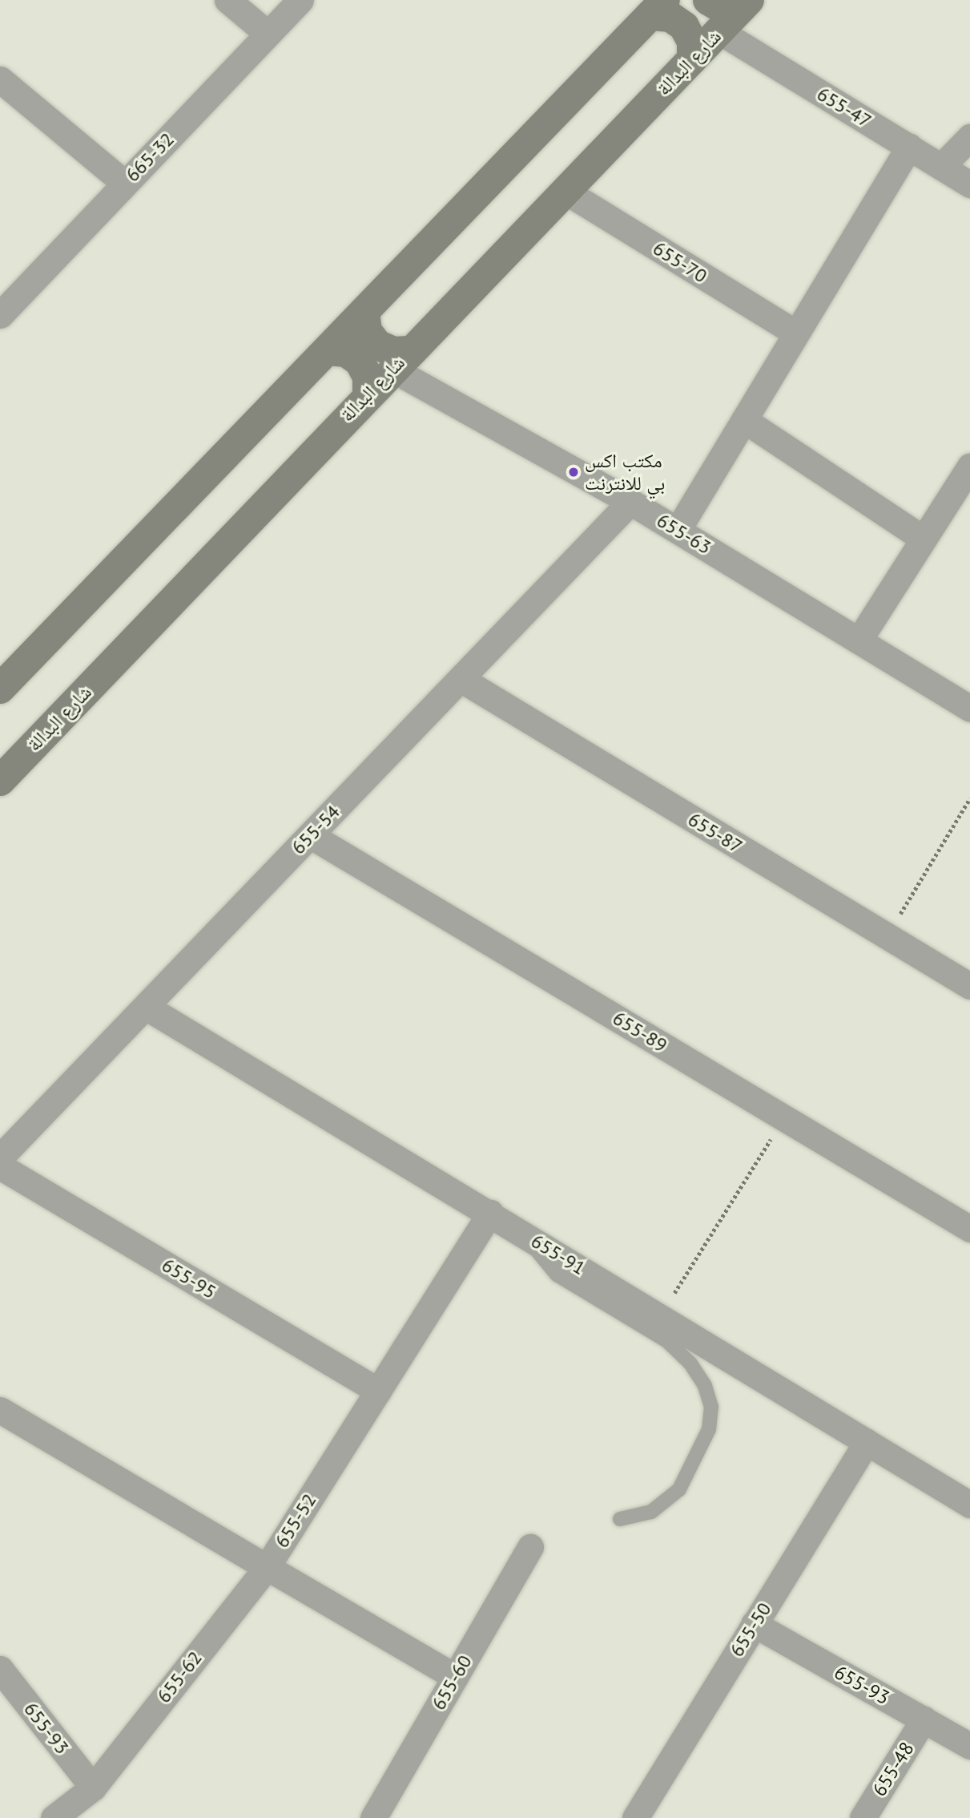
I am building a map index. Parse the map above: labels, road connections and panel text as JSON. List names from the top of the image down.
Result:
{
  "streets": {
    "street": [
      "شارع البدالة",
      "655-47",
      "665-32",
      "655-70",
      "655-63",
      "655-54",
      "655-87",
      "655-89",
      "655-91",
      "655-95",
      "655-52",
      "655-50",
      "655-62",
      "655-60",
      "655-93",
      "655-48"
    ]
  },
  "crossings": [
    ["شارع البدالة", "655-47"],
    ["شارع البدالة", "655-70"],
    ["شارع البدالة", "655-63"],
    ["655-63", "655-54"],
    ["655-54", "655-87"],
    ["655-54", "655-89"],
    ["655-54", "655-91"],
    ["655-91", "655-52"],
    ["655-91", "655-50"],
    ["655-95", "655-52"],
    ["655-52", "655-62"],
    ["655-50", "655-93"],
    ["655-62", "655-93"],
    ["655-93", "655-48"]
  ],
  "places": ["مكتب اكس بي للانترنت"]
}
